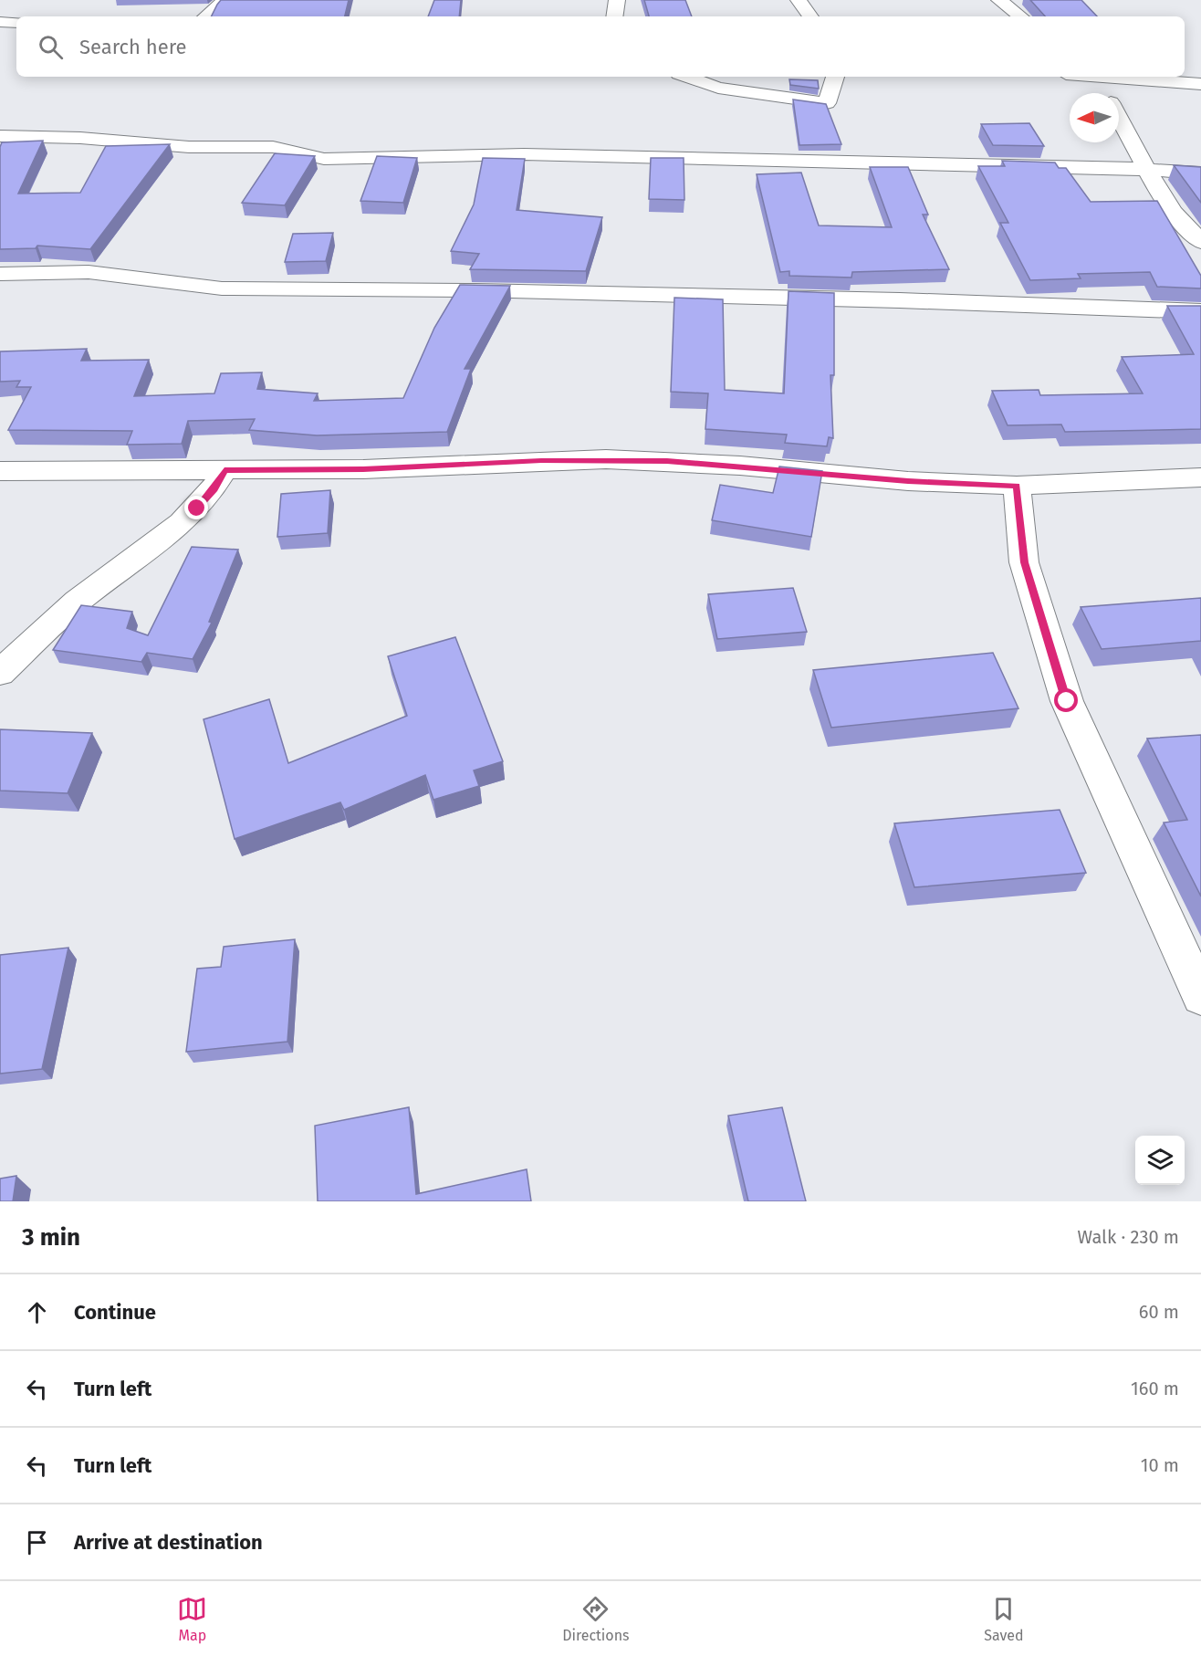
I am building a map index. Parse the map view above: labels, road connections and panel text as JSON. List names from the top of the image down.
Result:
{
  "north": "left",
  "page": {
    "search": "Search here",
    "heading": ["3 min", "Walk · 230 m"],
    "list": [
      ["Continue", "60 m"],
      ["Turn left", "160 m"],
      ["Turn left", "10 m"],
      "Arrive at destination"
    ],
    "nav": ["Map", "Directions", "Saved"]
  }
}
